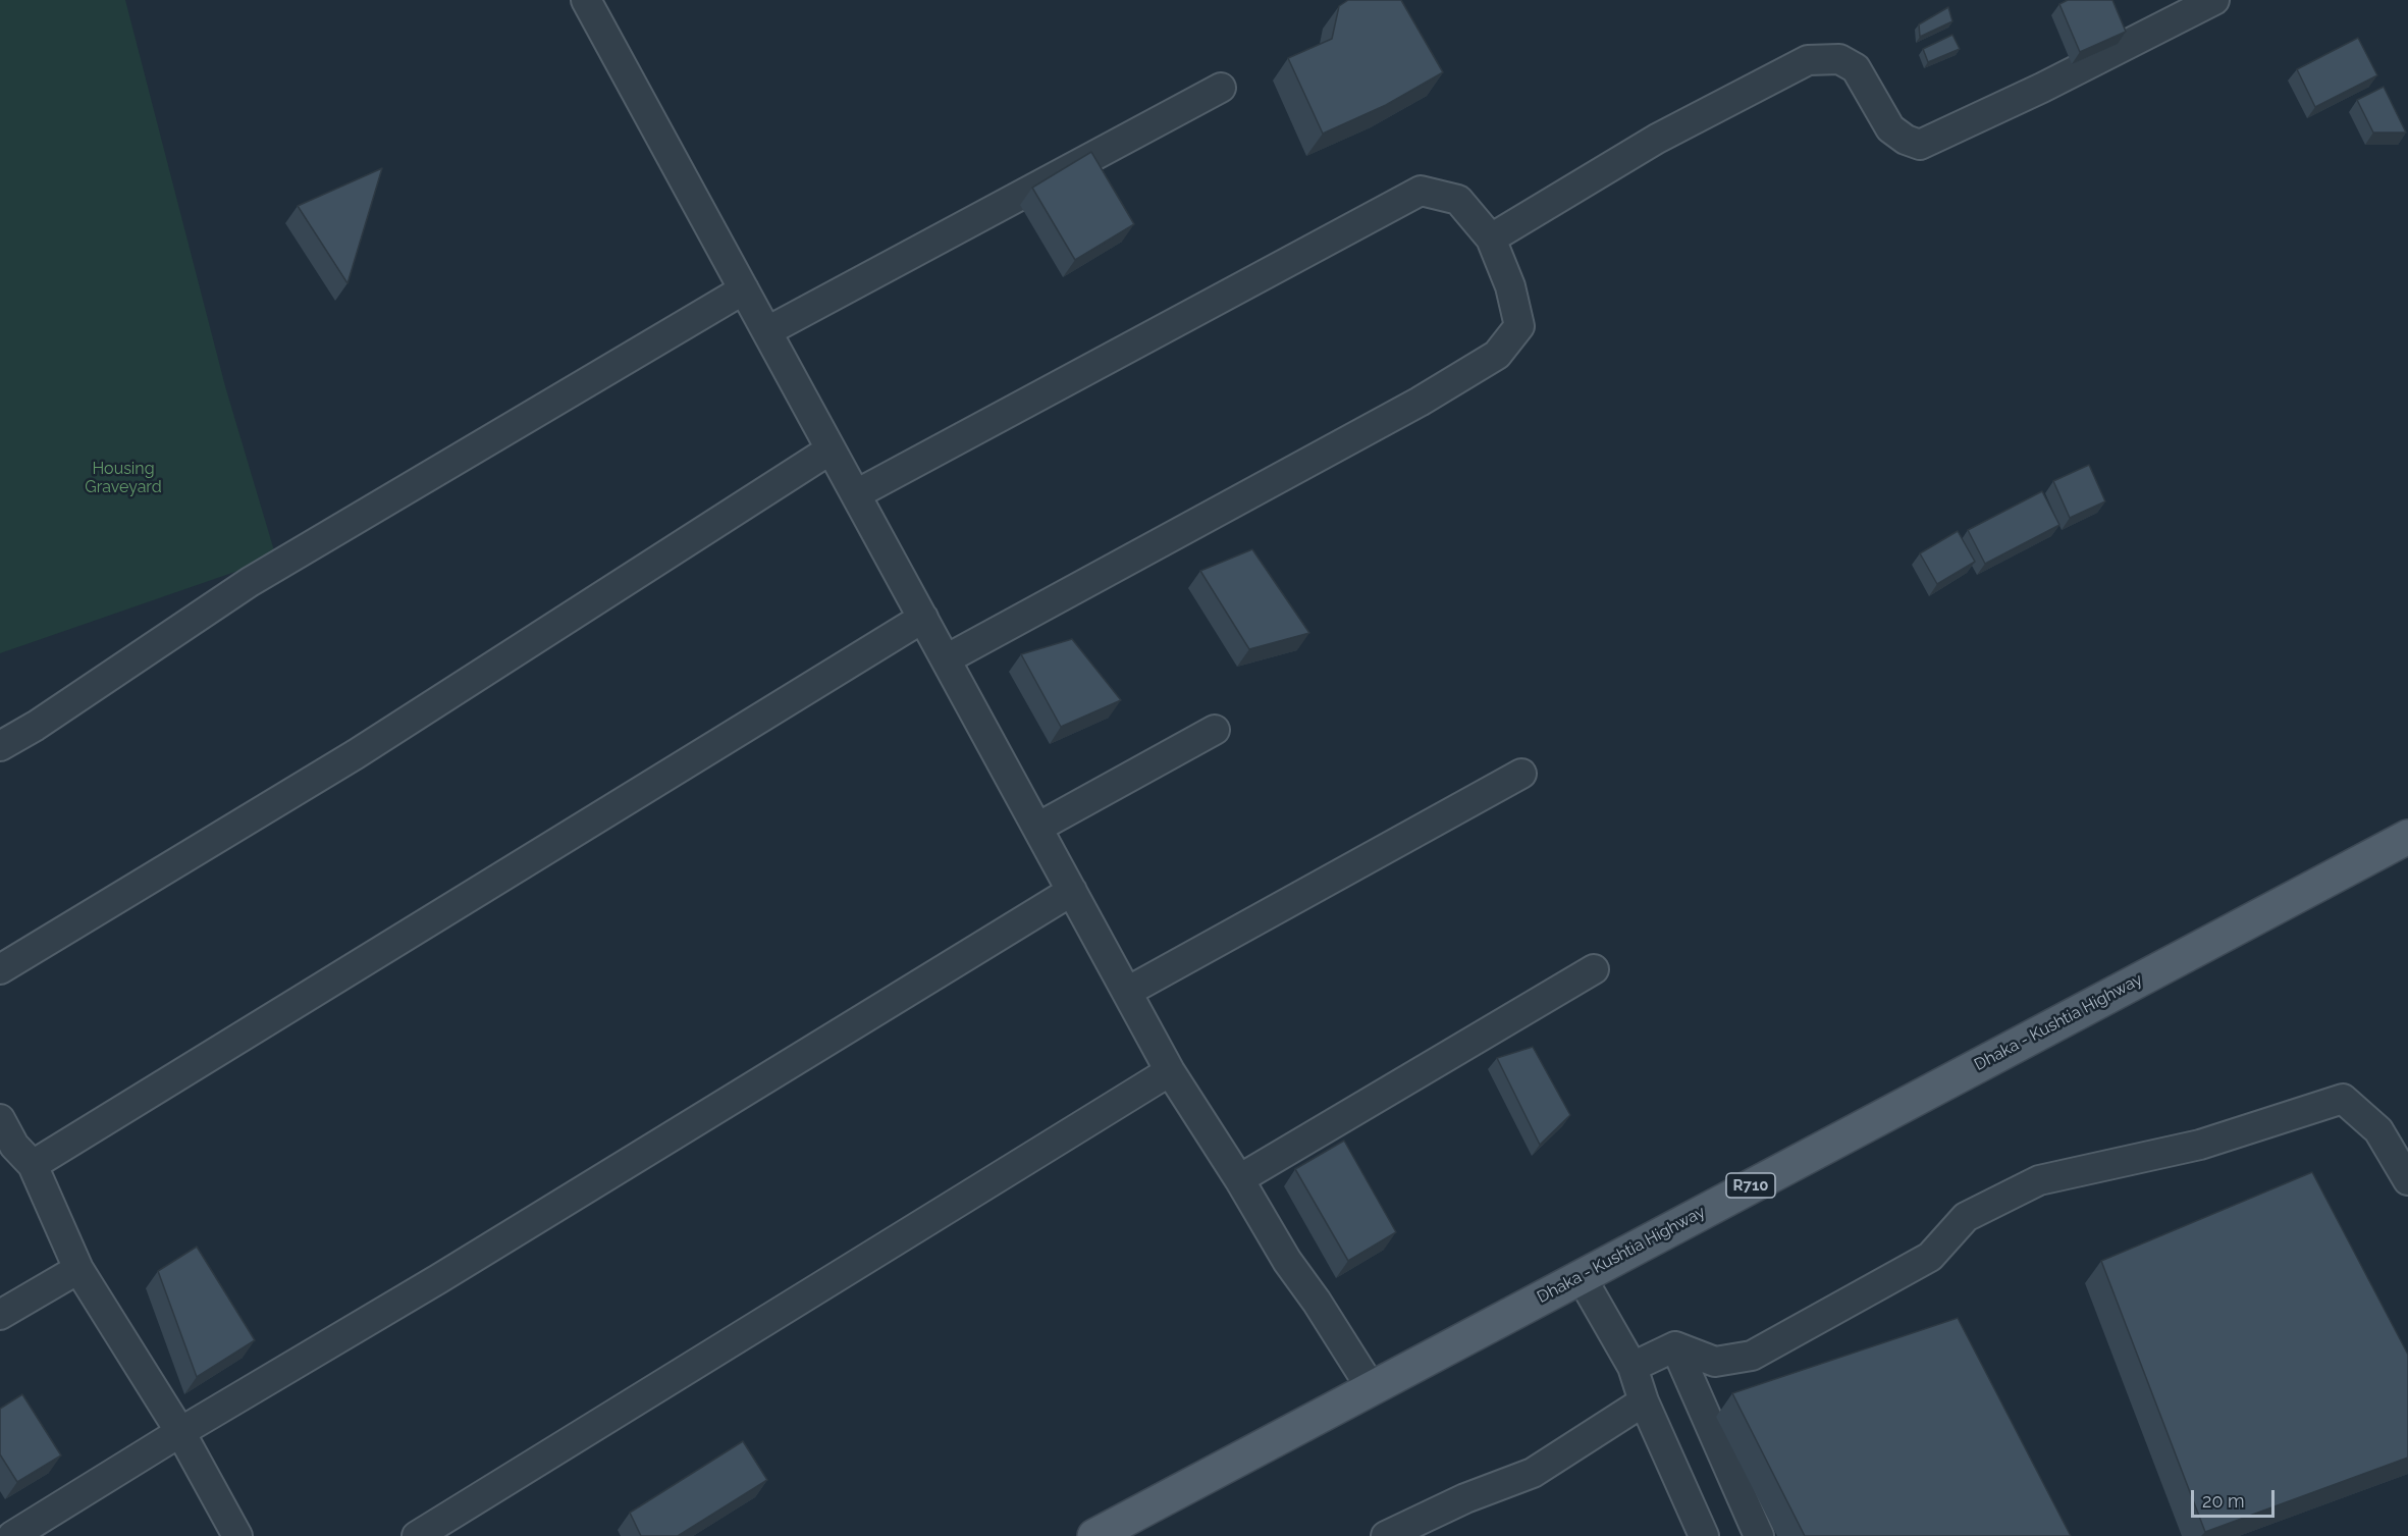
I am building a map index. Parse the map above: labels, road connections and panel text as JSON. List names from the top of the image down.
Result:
{
  "streets": {
    "main road": ["Dhaka - Kushtia Highway", "R710"]
  },
  "parks": ["Housing Graveyard"],
  "scale_bar": "20 m"
}
